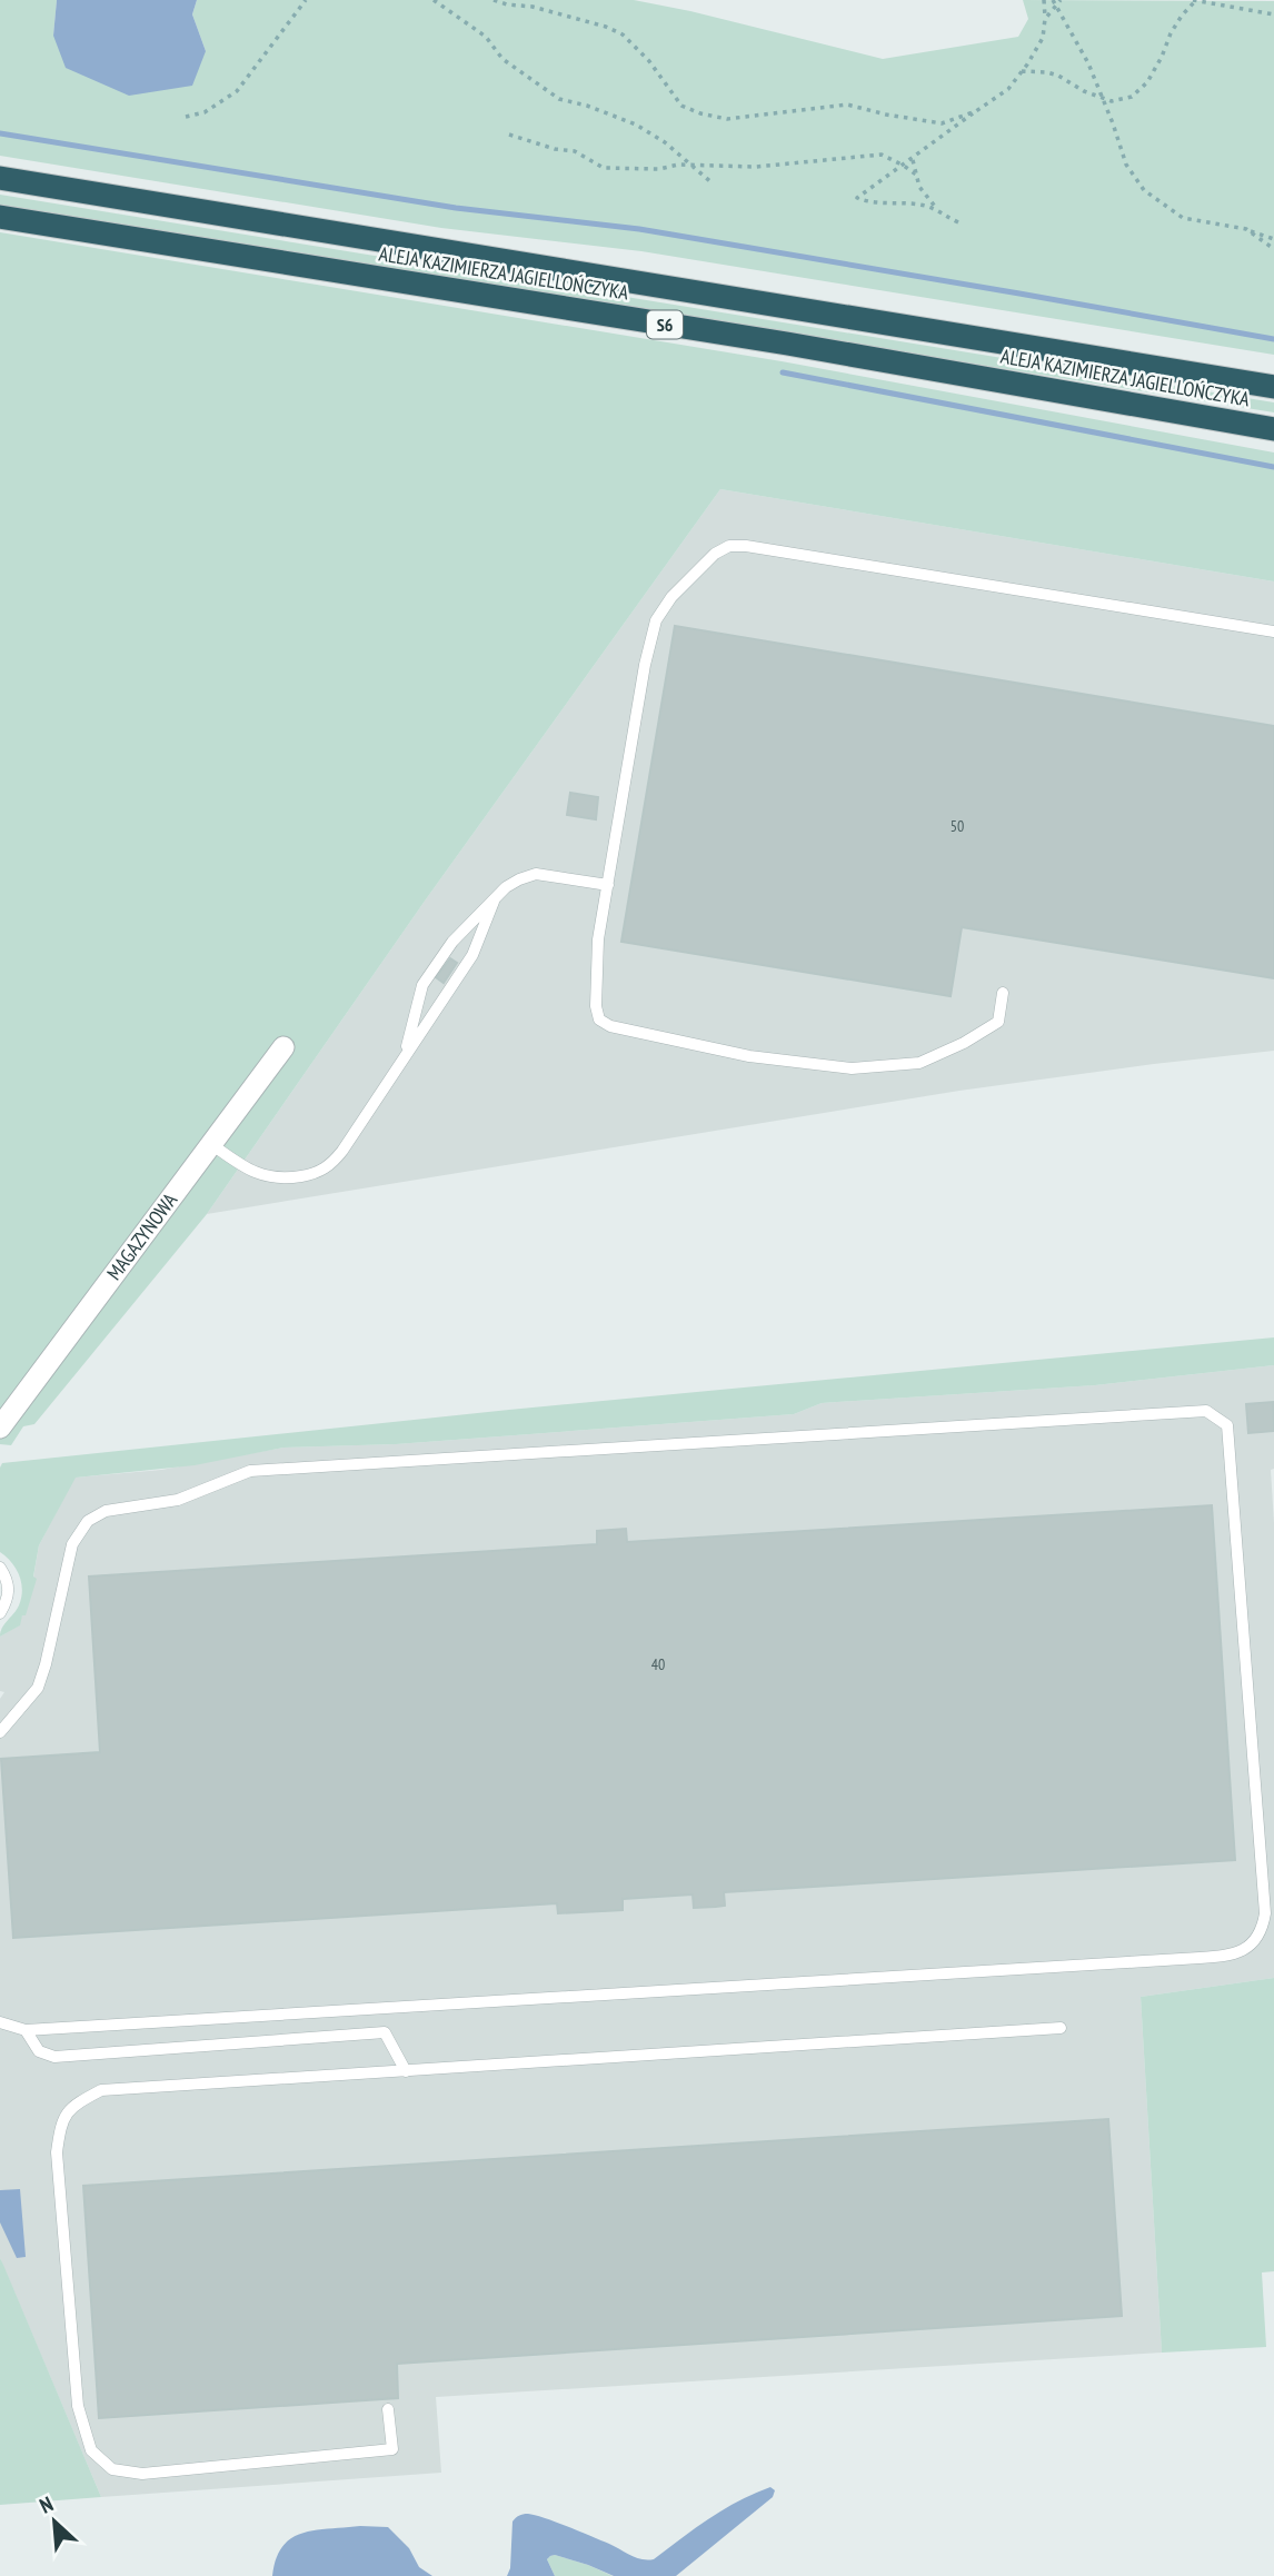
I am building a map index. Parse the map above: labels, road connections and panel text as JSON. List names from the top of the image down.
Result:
{
  "streets": {
    "highway": ["ALEJA KAZIMIERZA JAGIELLOŃCZYKA", "S6"],
    "street": ["MAGAZYNOWA"]
  },
  "house_numbers": ["50", "40"],
  "north": "top left"
}
